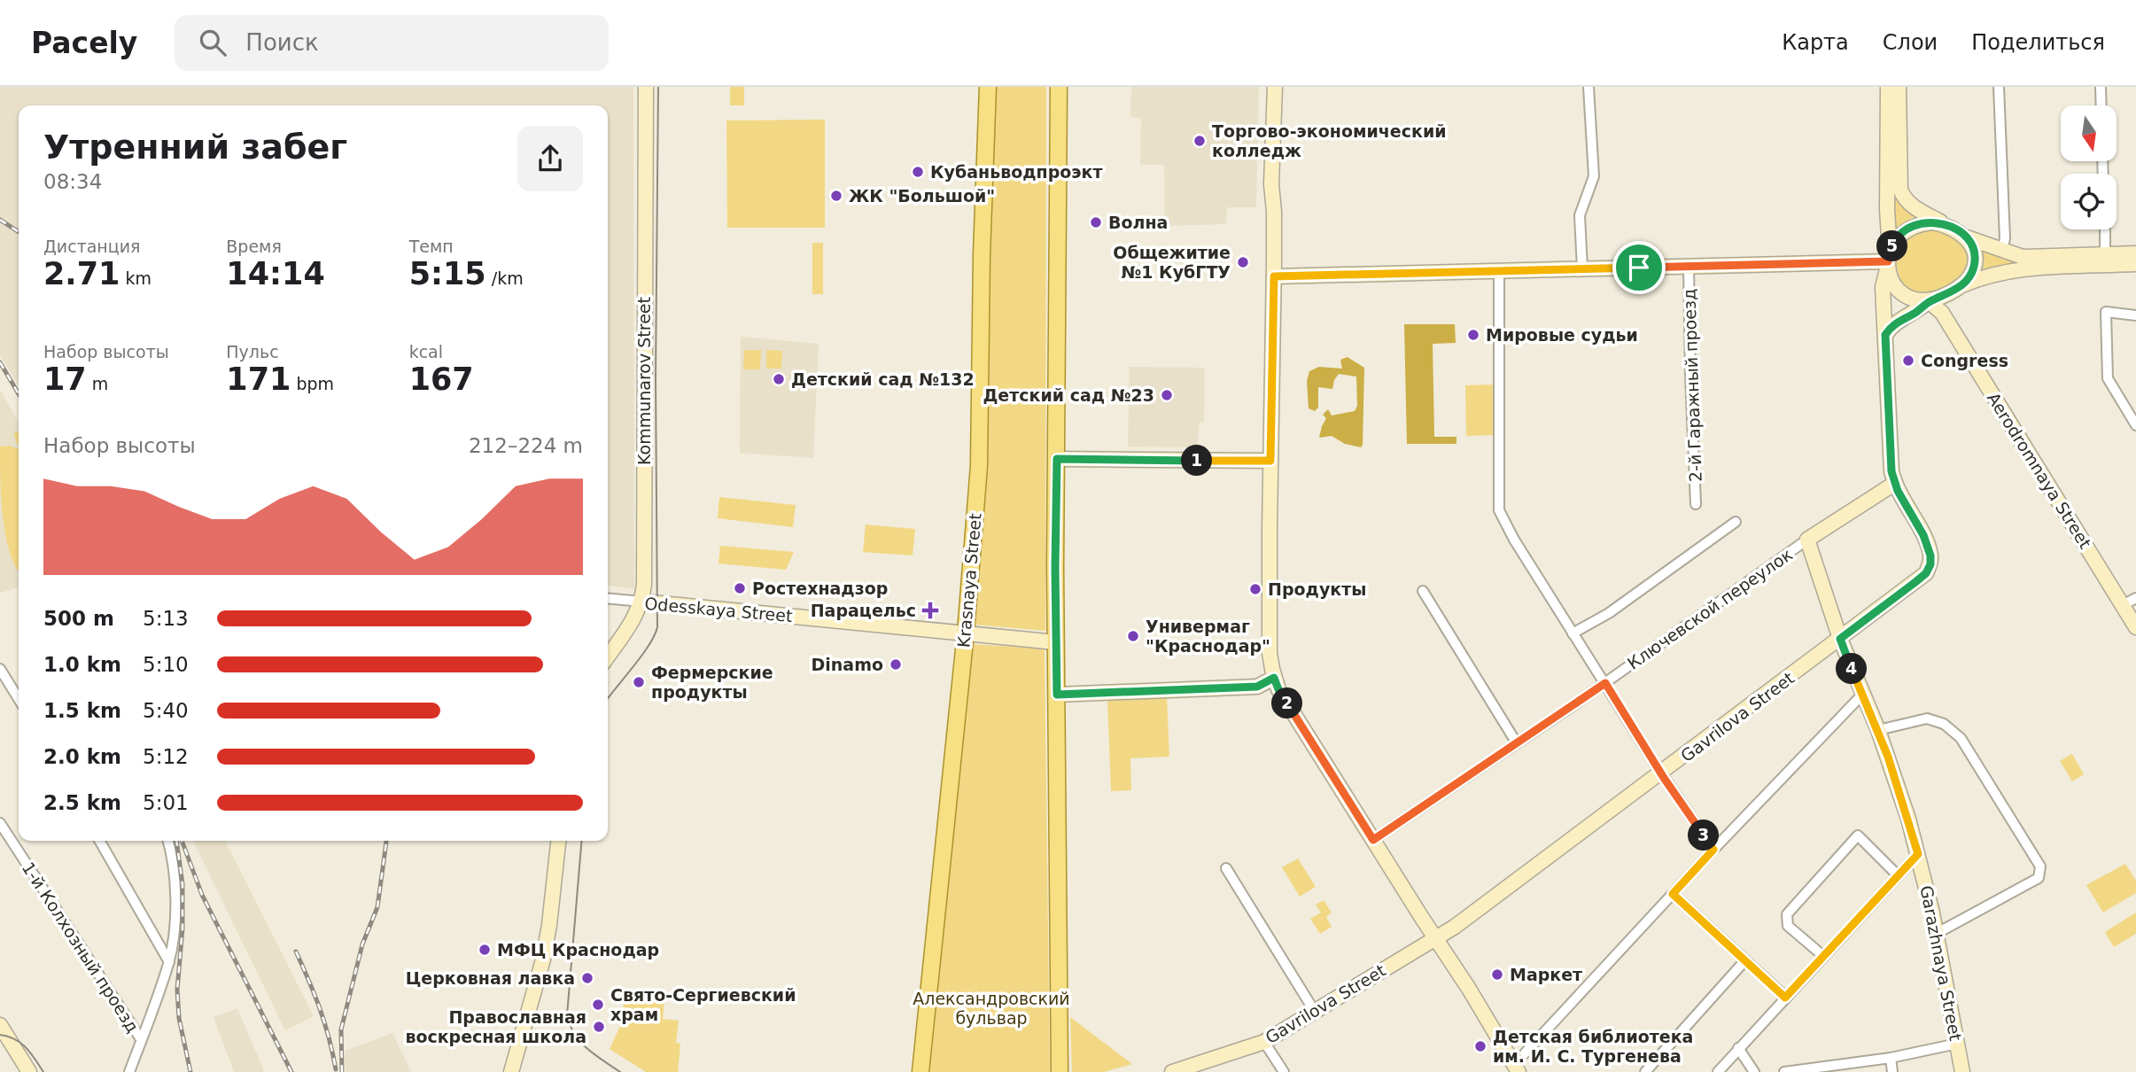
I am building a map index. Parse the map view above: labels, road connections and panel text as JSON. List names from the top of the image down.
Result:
{
  "streets": {
    "main road": ["Krasnaya Street"],
    "street": [
      "Kommunarov Street",
      "2-й Гаражный проезд",
      "Aerodromnaya Street",
      "Ключевской переулок",
      "Odesskaya Street",
      "Gavrilova Street",
      "1-й Колхозный проезд",
      "Garazhnaya Street"
    ]
  },
  "crossings": [
    ["Kommunarov Street", "Odesskaya Street"],
    ["Aerodromnaya Street", "Gavrilova Street"],
    ["Krasnaya Street", "Odesskaya Street"],
    ["Ключевской переулок", "Gavrilova Street"],
    ["Ключевской переулок", "Garazhnaya Street"],
    ["Gavrilova Street", "Garazhnaya Street"]
  ],
  "parks": ["Александровский бульвар"],
  "places": {
    "other": [
      "Торгово-экономический колледж",
      "Кубаньводпроэкт",
      "ЖК \"Большой\"",
      "Волна",
      "Общежитие №1 КубГТУ",
      "Мировые судьи",
      "Congress",
      "Детский сад №132",
      "Детский сад №23",
      "Ростехнадзор",
      "Продукты",
      "Универмаг \"Краснодар\"",
      "Dinamo",
      "Фермерские продукты",
      "МФЦ Краснодар",
      "Маркет",
      "Церковная лавка",
      "Свято-Сергиевский храм",
      "Православная воскресная школа",
      "Детская библиотека им. И. С. Тургенева"
    ],
    "health": ["Парацельс"]
  },
  "north": "bottom",
  "page": {
    "header": "Pacely",
    "search": "Поиск",
    "nav": ["Карта", "Слои", "Поделиться"],
    "heading": ["Утренний забег", "08:34"],
    "stats": [
      ["Дистанция", "2.71 km"],
      ["Время", "14:14"],
      ["Темп", "5:15 /km"],
      ["Набор высоты", "17 m"],
      ["Пульс", "171 bpm"],
      ["kcal", "167"]
    ],
    "pins": [
      "5",
      "1",
      "4",
      "2",
      "3"
    ],
    "chart": ["Набор высоты", "212–224 m"],
    "list": [
      {
        "name": "500 m",
        "note": "5:13"
      },
      {
        "name": "1.0 km",
        "note": "5:10"
      },
      {
        "name": "1.5 km",
        "note": "5:40"
      },
      {
        "name": "2.0 km",
        "note": "5:12"
      },
      {
        "name": "2.5 km",
        "note": "5:01"
      }
    ]
  }
}
